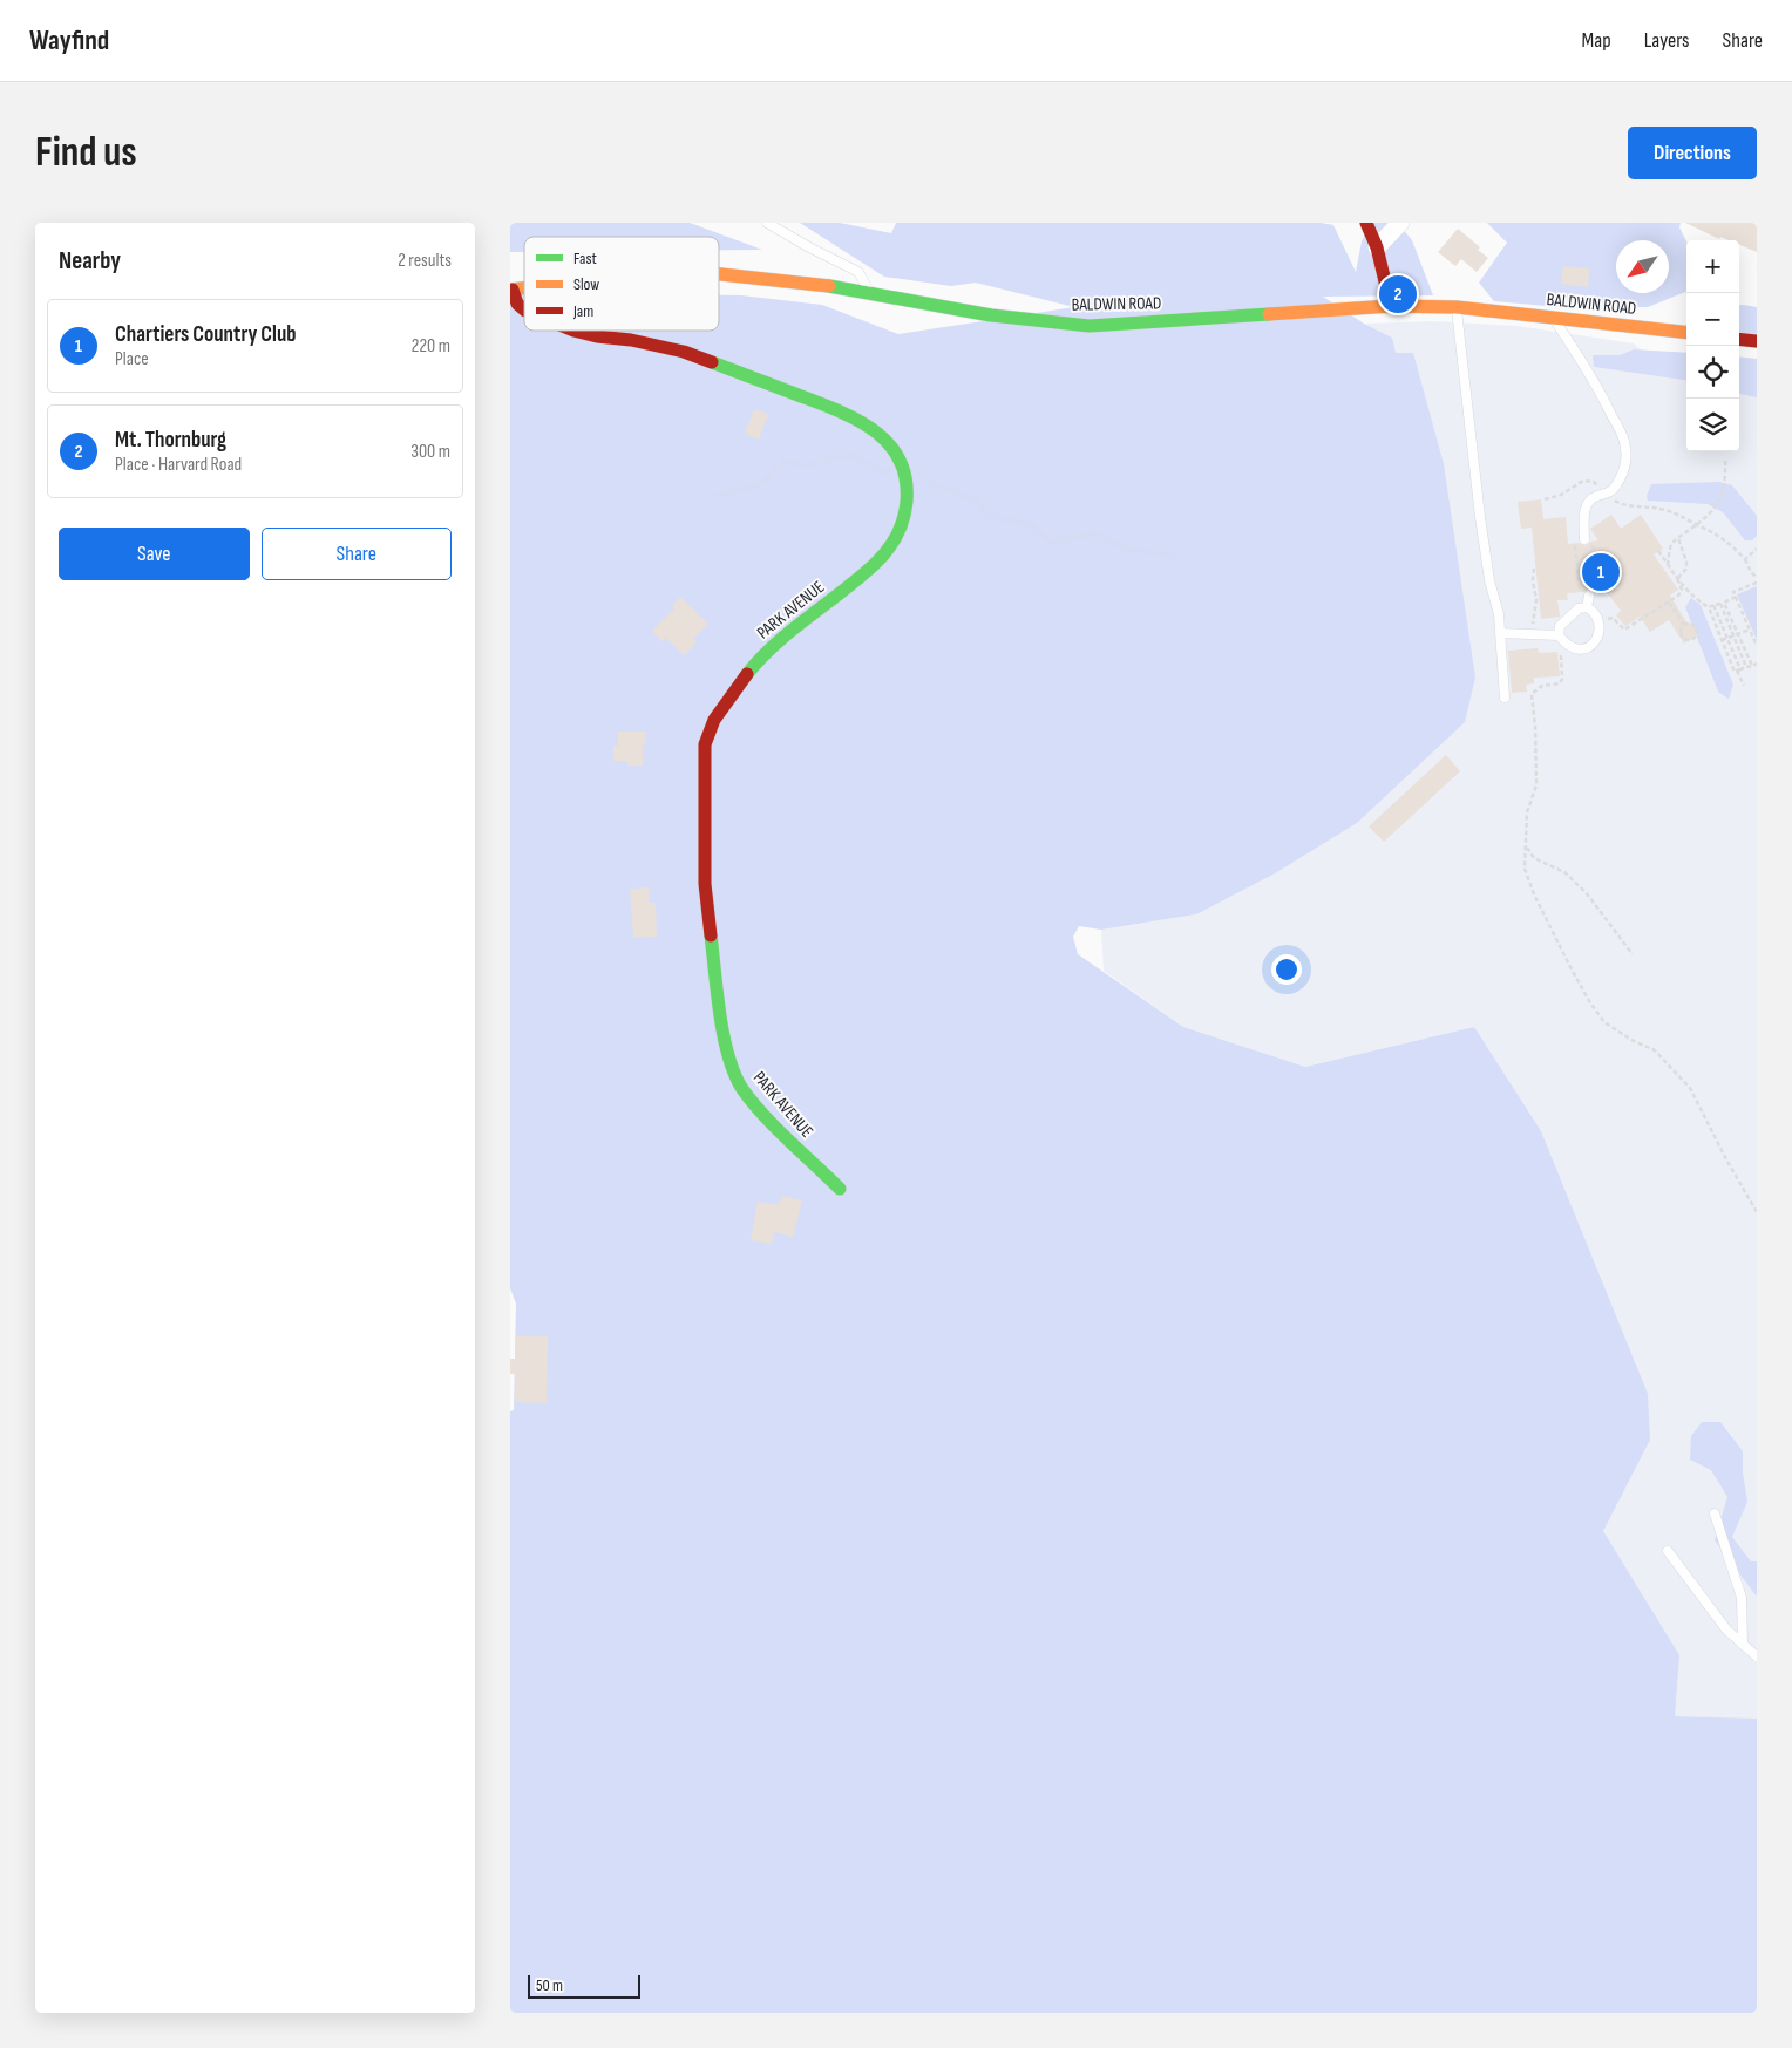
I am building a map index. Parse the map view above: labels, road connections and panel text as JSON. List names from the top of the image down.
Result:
{
  "streets": {
    "street": ["BALDWIN ROAD", "PARK AVENUE"]
  },
  "legend": ["Fast", "Slow", "Jam"],
  "scale_bar": "50 m",
  "north": "bottom left",
  "page": {
    "header": "Wayfind",
    "nav": ["Map", "Layers", "Share"],
    "buttons": [
      "Directions",
      ["Save", "Share"]
    ],
    "title": "Find us",
    "heading": ["Nearby", "2 results"],
    "map_buttons": ["+", "−"],
    "pins": ["2", "1"],
    "list": [
      {
        "mark": "1",
        "name": "Chartiers Country Club",
        "note": "Place",
        "value": "220 m"
      },
      {
        "mark": "2",
        "name": "Mt. Thornburg",
        "note": "Place · Harvard Road",
        "value": "300 m"
      }
    ],
    "scale": "50 m"
  }
}
